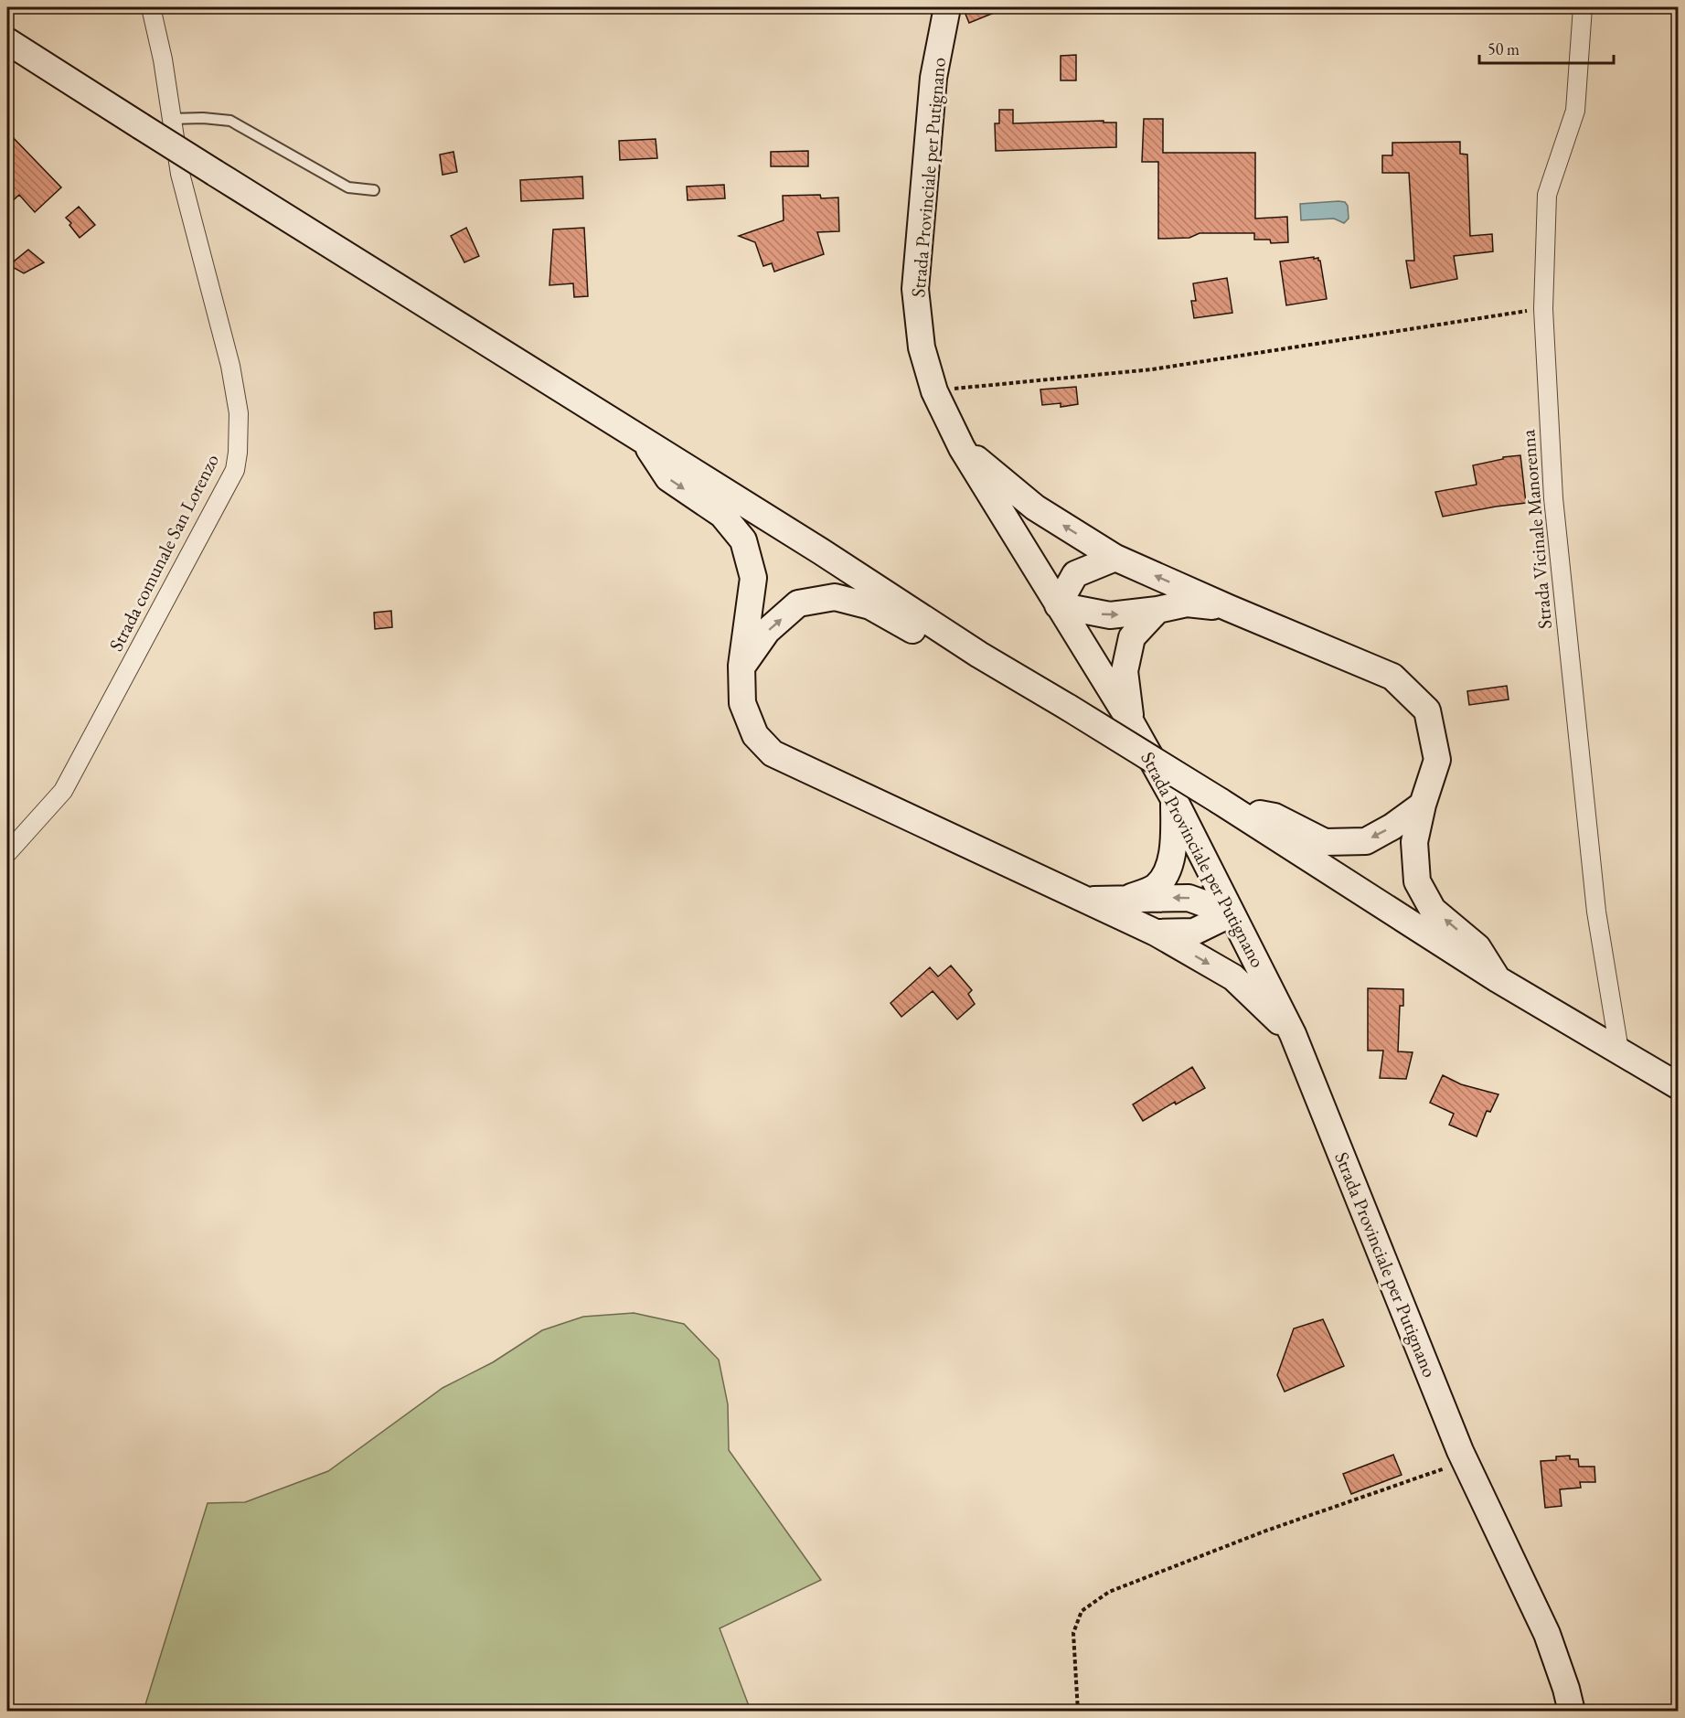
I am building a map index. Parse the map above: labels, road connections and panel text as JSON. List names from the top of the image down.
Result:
{
  "streets": {
    "main road": ["Strada Provinciale per Putignano"],
    "street": ["Strada Vicinale Manorenna", "Strada comunale San Lorenzo"]
  },
  "scale_bar": "50 m"
}
